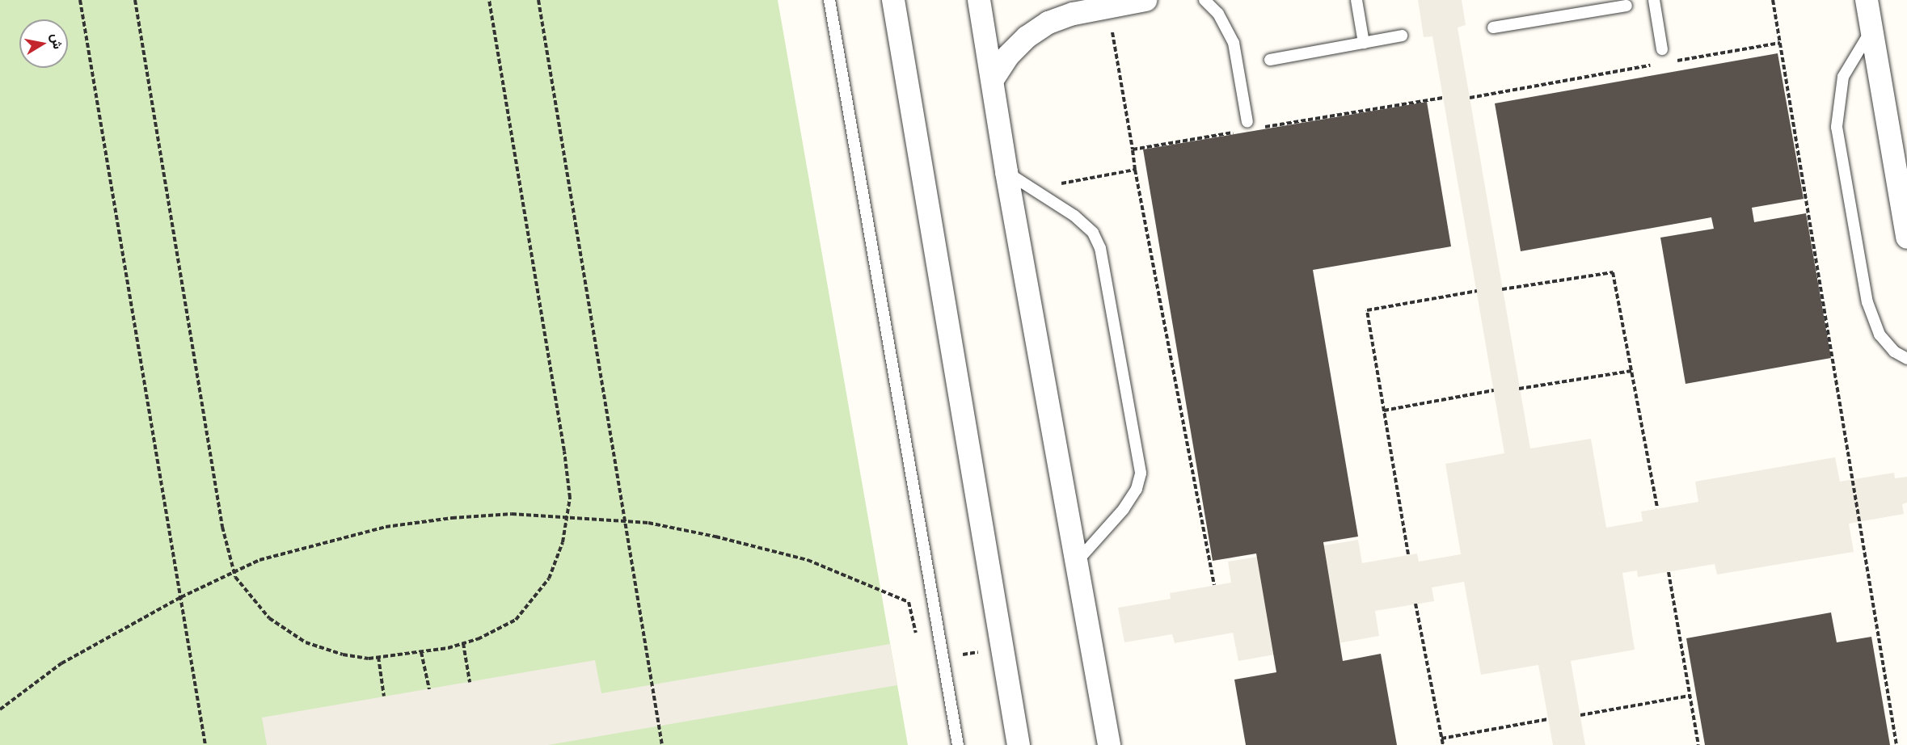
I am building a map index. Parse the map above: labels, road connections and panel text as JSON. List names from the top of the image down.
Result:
{
  "north": "right"
}
